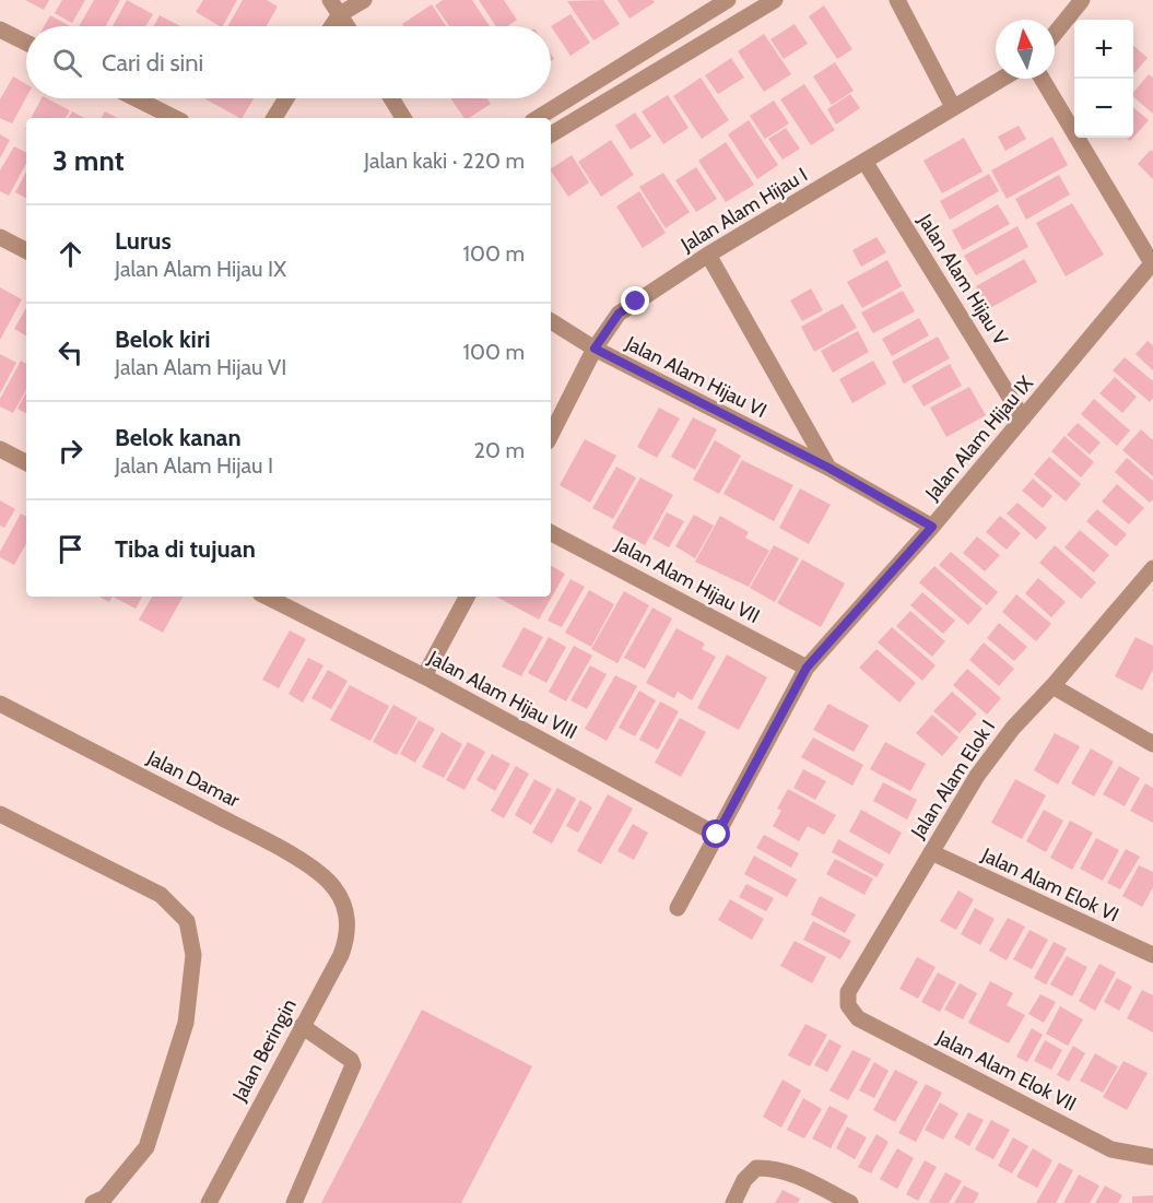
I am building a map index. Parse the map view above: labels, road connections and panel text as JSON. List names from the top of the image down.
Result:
{
  "streets": {
    "street": [
      "Jalan Alam Hijau I",
      "Jalan Alam Hijau V",
      "Jalan Alam Hijau VI",
      "Jalan Alam Hijau IX",
      "Jalan Alam Hijau VII",
      "Jalan Alam Hijau VIII",
      "Jalan Damar",
      "Jalan Alam Elok I",
      "Jalan Alam Elok VI",
      "Jalan Beringin",
      "Jalan Alam Elok VII"
    ]
  },
  "crossings": [
    ["Jalan Alam Hijau I", "Jalan Alam Hijau V"],
    ["Jalan Alam Hijau I", "Jalan Alam Hijau VI"],
    ["Jalan Alam Hijau V", "Jalan Alam Hijau IX"],
    ["Jalan Alam Hijau VI", "Jalan Alam Hijau IX"],
    ["Jalan Alam Hijau IX", "Jalan Alam Hijau VII"],
    ["Jalan Alam Hijau IX", "Jalan Alam Hijau VIII"],
    ["Jalan Damar", "Jalan Beringin"],
    ["Jalan Alam Elok I", "Jalan Alam Elok VI"],
    ["Jalan Alam Elok I", "Jalan Alam Elok VII"]
  ],
  "north": "top",
  "page": {
    "map_buttons": ["+", "−"],
    "search": "Cari di sini",
    "heading": ["3 mnt", "Jalan kaki · 220 m"],
    "list": [
      ["Lurus", "Jalan Alam Hijau IX", "100 m"],
      ["Belok kiri", "Jalan Alam Hijau VI", "100 m"],
      ["Belok kanan", "Jalan Alam Hijau I", "20 m"],
      "Tiba di tujuan"
    ]
  }
}
